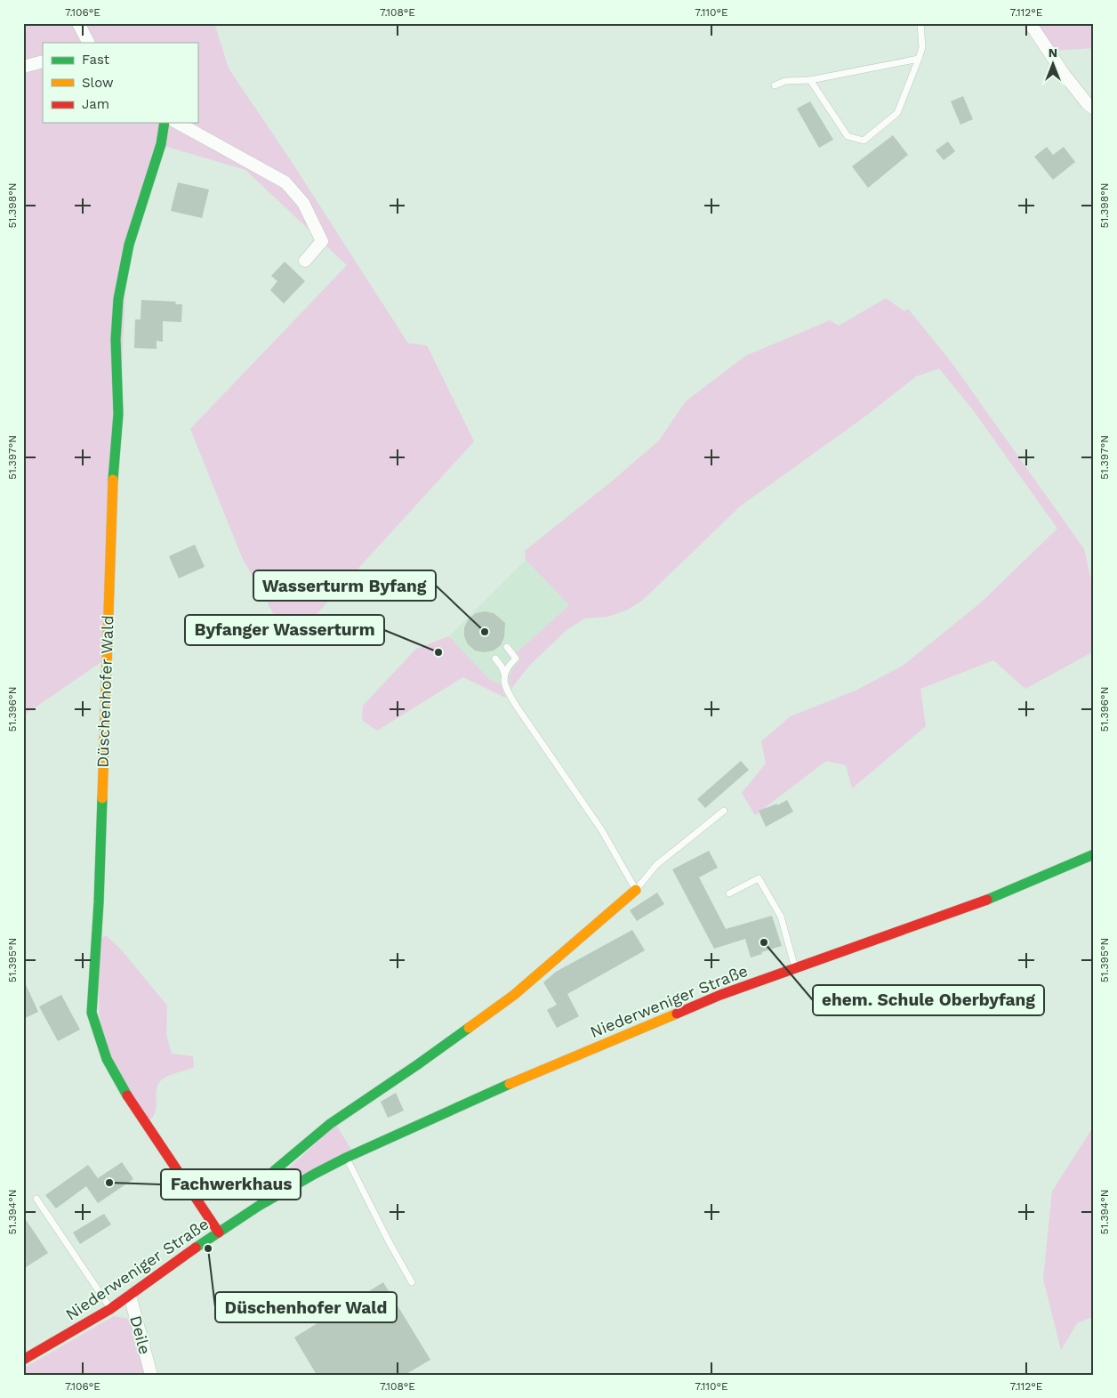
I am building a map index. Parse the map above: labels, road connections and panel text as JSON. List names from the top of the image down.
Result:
{
  "streets": {
    "street": ["Düschenhofer Wald", "Niederweniger Straße", "Deile"]
  },
  "crossings": [
    ["Düschenhofer Wald", "Niederweniger Straße"],
    ["Niederweniger Straße", "Deile"]
  ],
  "places": [
    "Wasserturm Byfang",
    "Byfanger Wasserturm",
    "ehem. Schule Oberbyfang",
    "Fachwerkhaus",
    "Düschenhofer Wald"
  ],
  "legend": ["Fast", "Slow", "Jam"],
  "north": "top",
  "coordinates": [
    "7.106°E",
    "7.108°E",
    "7.110°E",
    "7.112°E",
    "51.398°N",
    "51.397°N",
    "51.396°N",
    "51.395°N",
    "51.394°N"
  ]
}
